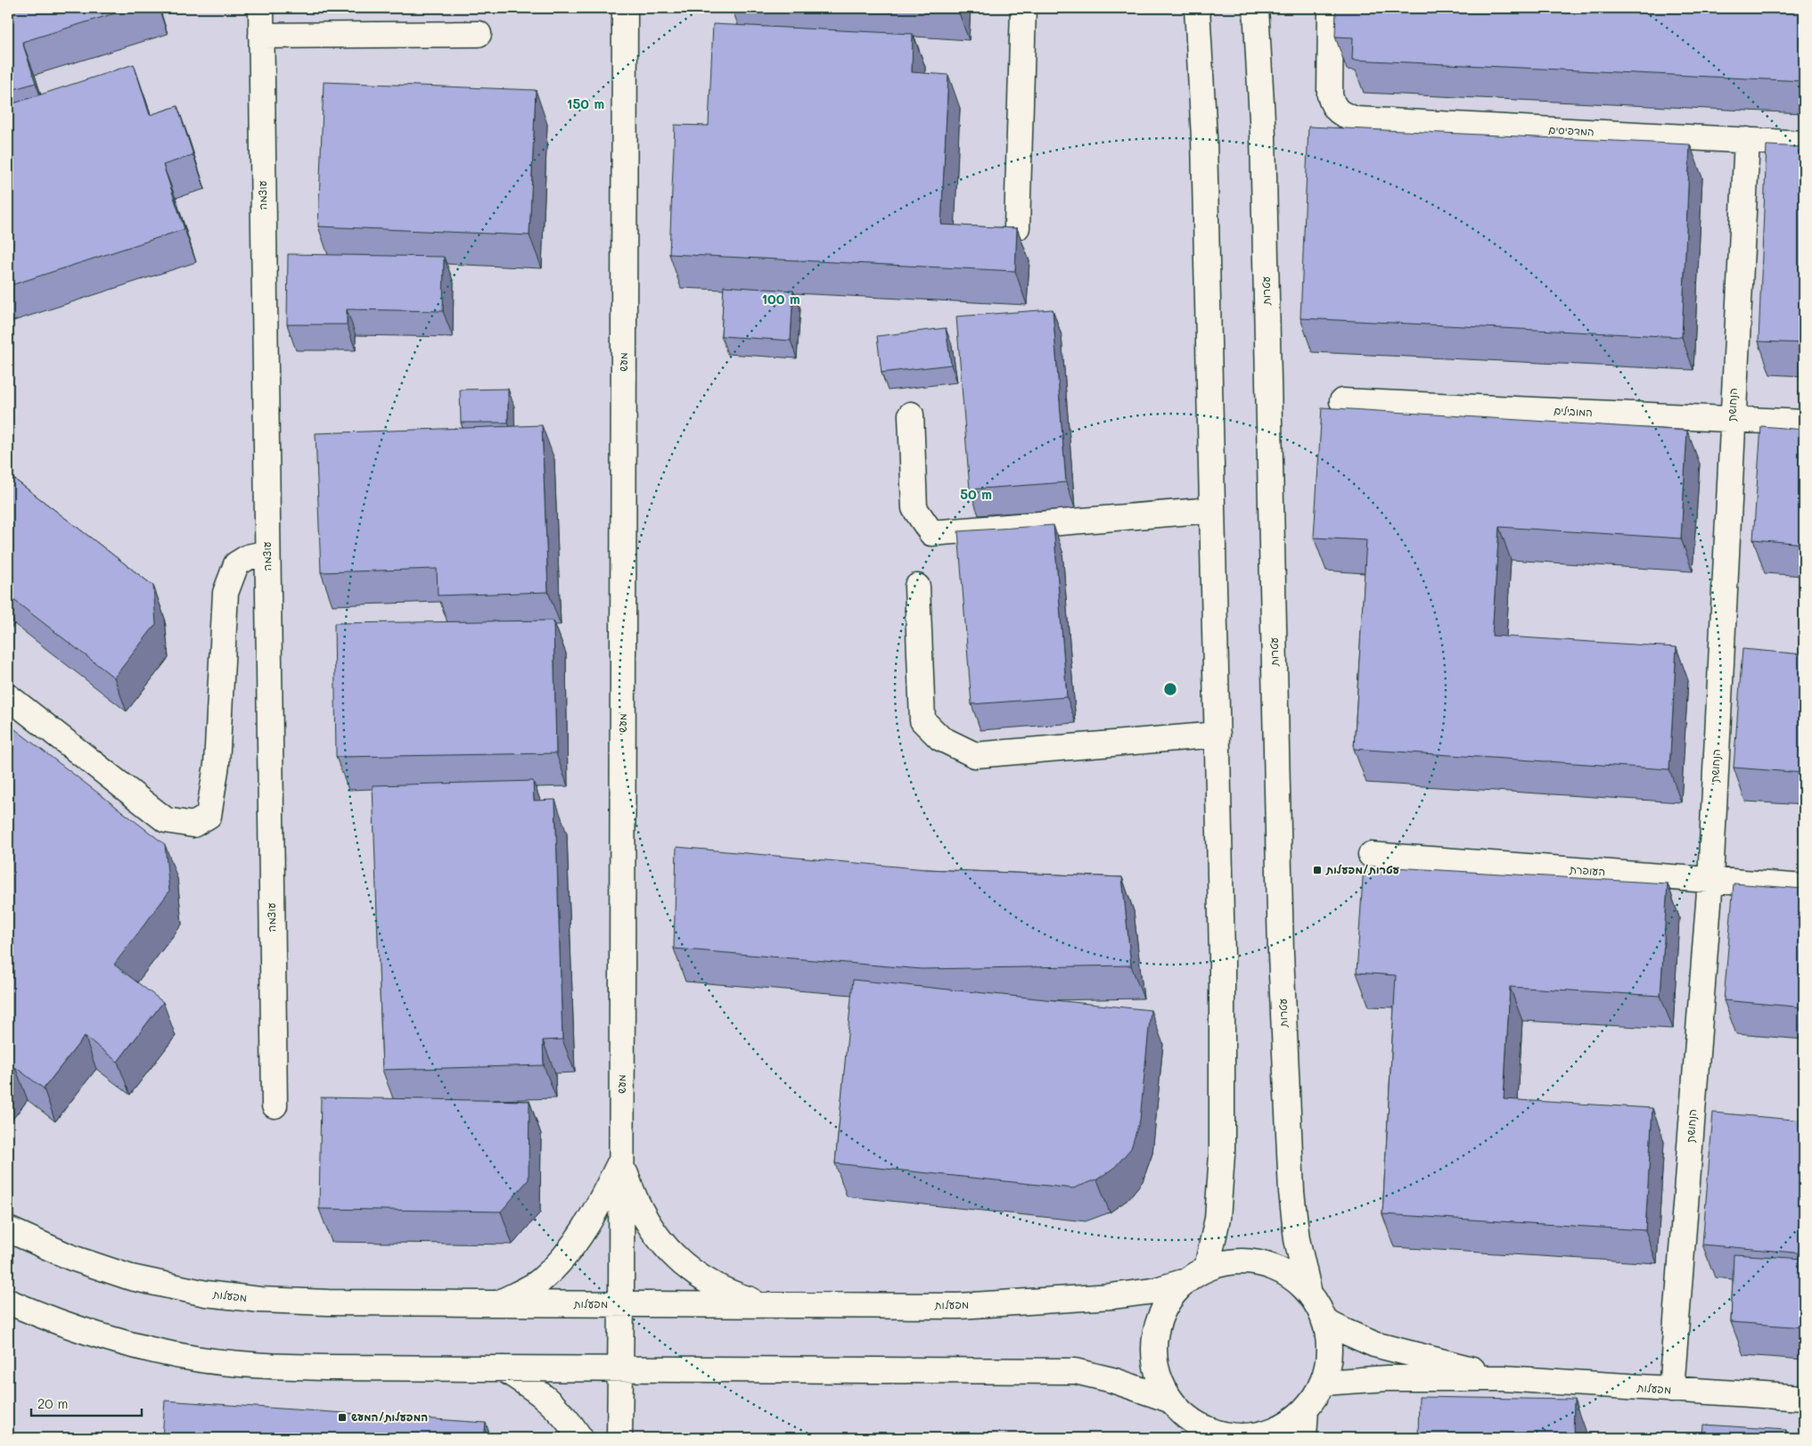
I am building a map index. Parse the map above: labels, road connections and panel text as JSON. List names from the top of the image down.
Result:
{
  "streets": {
    "street": [
      "המדפיסים",
      "עוצמה",
      "עטרות",
      "מעש",
      "הנחושת",
      "המובילים",
      "העופרת",
      "מפעלות"
    ]
  },
  "crossings": [
    ["המדפיסים", "הנחושת"],
    ["מעש", "מפעלות"],
    ["הנחושת", "המובילים"],
    ["הנחושת", "העופרת"],
    ["הנחושת", "מפעלות"]
  ],
  "places": {
    "transit": ["עטרות/מפעלות", "המפעלות/המעש"]
  },
  "scale_bar": "20 m",
  "rings": ["150 m", "100 m", "50 m"]
}
